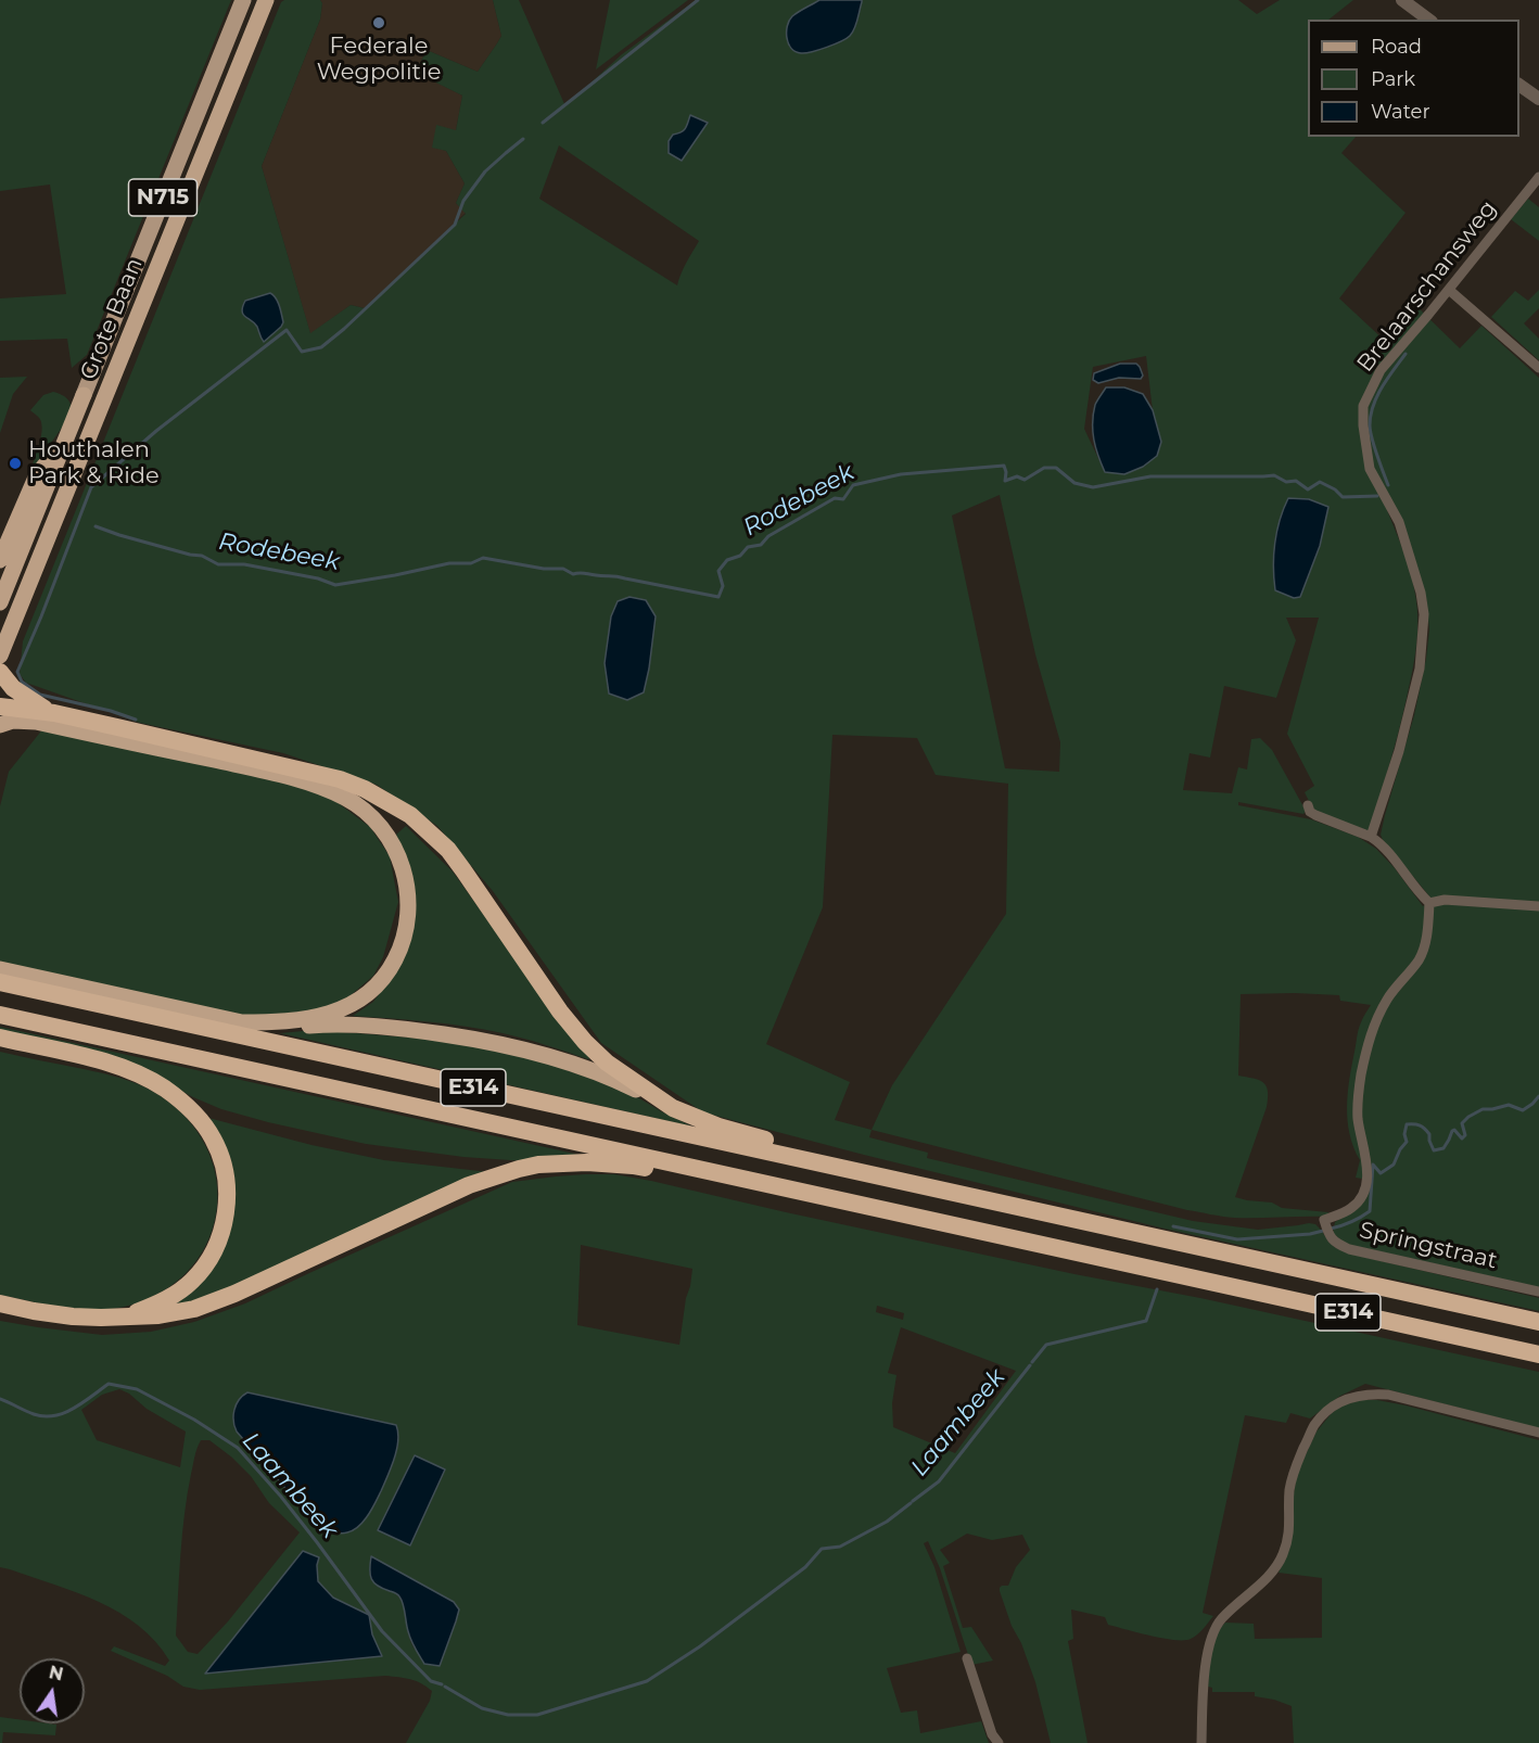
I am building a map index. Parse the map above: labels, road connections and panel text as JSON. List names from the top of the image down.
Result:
{
  "streets": {
    "highway": ["N715", "Grote Baan", "E314"],
    "street": ["Brelaarschansweg", "Springstraat"]
  },
  "water": ["Rodebeek", "Laambeek"],
  "places": ["Federale Wegpolitie", "Houthalen Park & Ride"],
  "legend": ["Road", "Park", "Water"],
  "north": "top"
}
